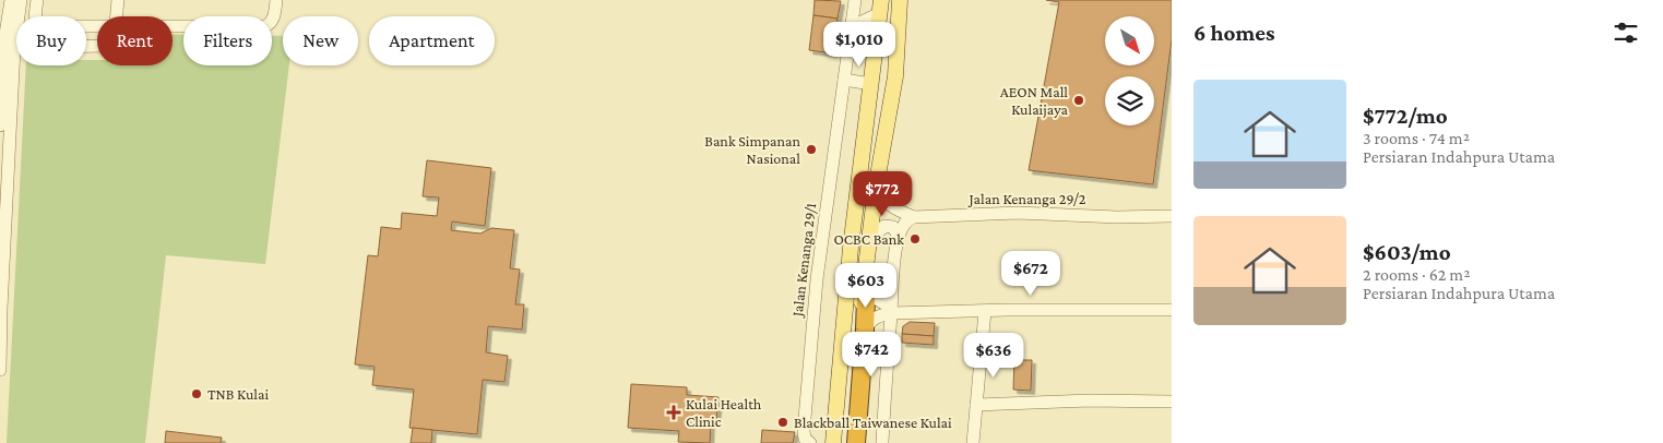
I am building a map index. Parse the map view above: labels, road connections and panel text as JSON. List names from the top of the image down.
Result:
{
  "streets": {
    "street": ["Jalan Kenanga 29/2", "Jalan Kenanga 29/1"]
  },
  "places": {
    "other": [
      "AEON Mall Kulaijaya",
      "Bank Simpanan Nasional",
      "OCBC Bank",
      "TNB Kulai",
      "Blackball Taiwanese Kulai"
    ],
    "health": ["Kulai Health Clinic"]
  },
  "north": "bottom right",
  "page": {
    "heading": "6 homes",
    "chip": [
      "Buy",
      "Rent",
      "Filters",
      "New",
      "Apartment"
    ],
    "price": [
      "$1,010",
      "$772",
      "$672",
      "$603",
      "$742",
      "$636"
    ],
    "list": [
      {
        "name": "$772/mo",
        "note": "3 rooms · 74 m² · Persiaran Indahpura Utama"
      },
      {
        "name": "$603/mo",
        "note": "2 rooms · 62 m² · Persiaran Indahpura Utama"
      }
    ]
  }
}
